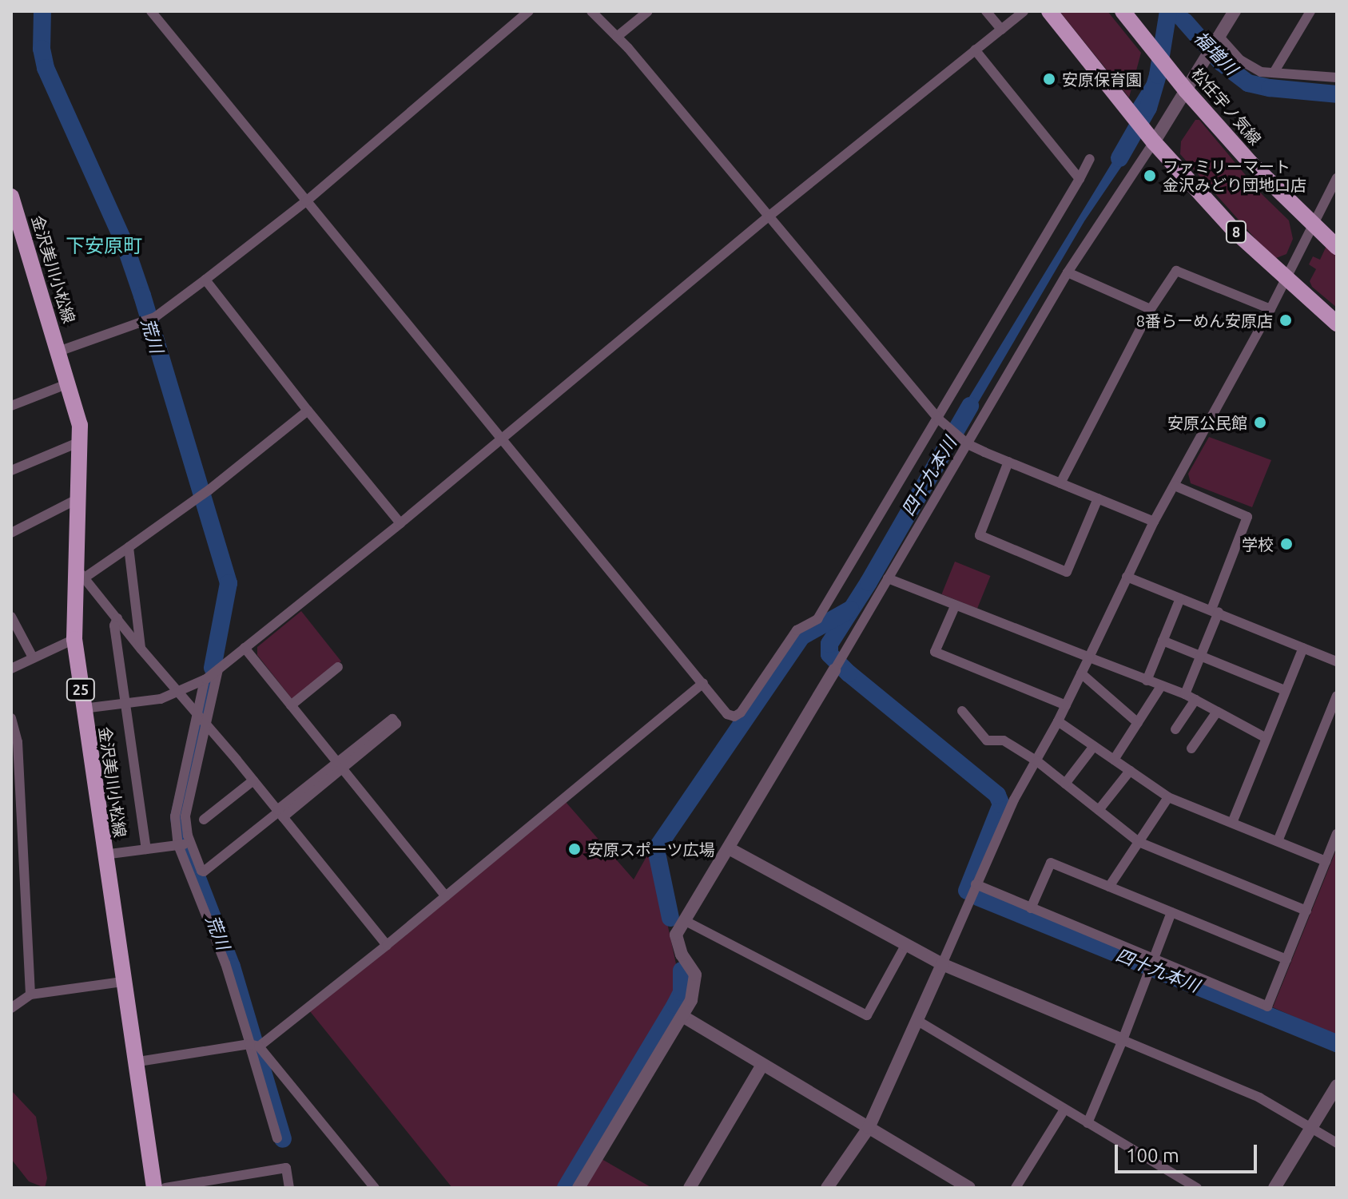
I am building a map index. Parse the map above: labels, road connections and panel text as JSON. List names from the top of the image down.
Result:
{
  "streets": {
    "main road": [
      "松任宇ノ気線",
      "8",
      "金沢美川小松線",
      "25"
    ]
  },
  "districts": ["下安原町"],
  "water": ["福増川", "荒川", "四十九本川"],
  "places": [
    "安原保育園",
    "ファミリーマート 金沢みどり団地口店",
    "8番らーめん安原店",
    "安原公民館",
    "学校",
    "安原スポーツ広場"
  ],
  "scale_bar": "100 m"
}
